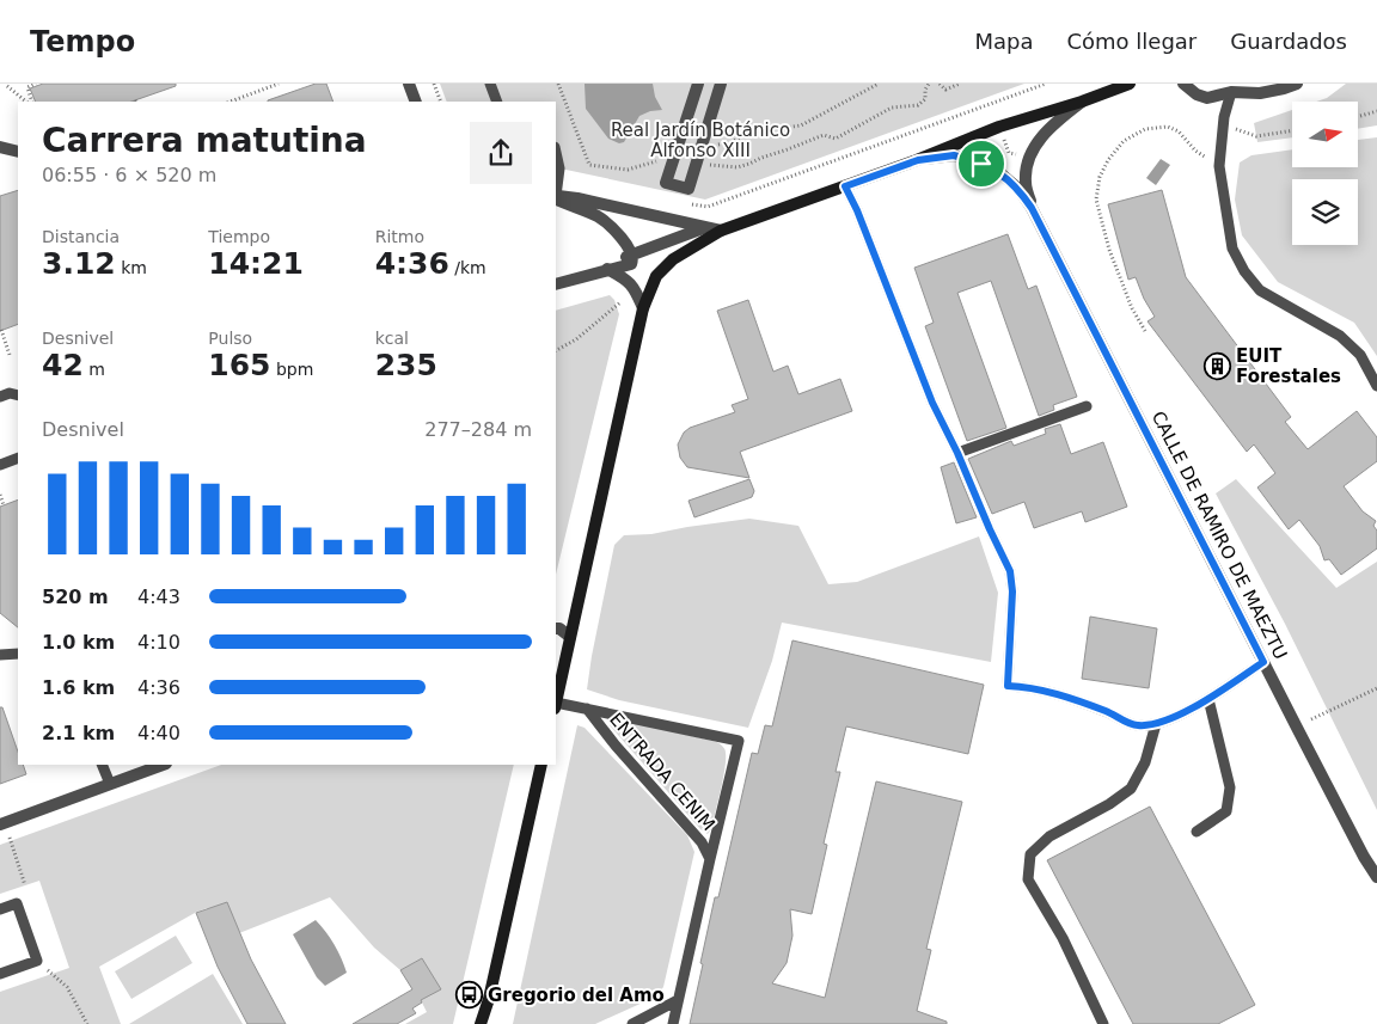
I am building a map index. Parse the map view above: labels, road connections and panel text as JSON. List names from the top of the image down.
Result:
{
  "streets": {
    "street": ["CALLE DE RAMIRO DE MAEZTU"],
    "lane": ["ENTRADA CENIM"]
  },
  "parks": ["Real Jardín Botánico Alfonso XIII"],
  "places": {
    "building": ["EUIT Forestales"],
    "bus stop": ["Gregorio del Amo"]
  },
  "north": "right",
  "page": {
    "header": "Tempo",
    "nav": ["Mapa", "Cómo llegar", "Guardados"],
    "heading": ["Carrera matutina", "06:55 · 6 × 520 m"],
    "stats": [
      ["Distancia", "3.12 km"],
      ["Tiempo", "14:21"],
      ["Ritmo", "4:36 /km"],
      ["Desnivel", "42 m"],
      ["Pulso", "165 bpm"],
      ["kcal", "235"]
    ],
    "chart": ["Desnivel", "277–284 m"],
    "list": [
      {
        "name": "520 m",
        "note": "4:43"
      },
      {
        "name": "1.0 km",
        "note": "4:10"
      },
      {
        "name": "1.6 km",
        "note": "4:36"
      },
      {
        "name": "2.1 km",
        "note": "4:40"
      }
    ]
  }
}
